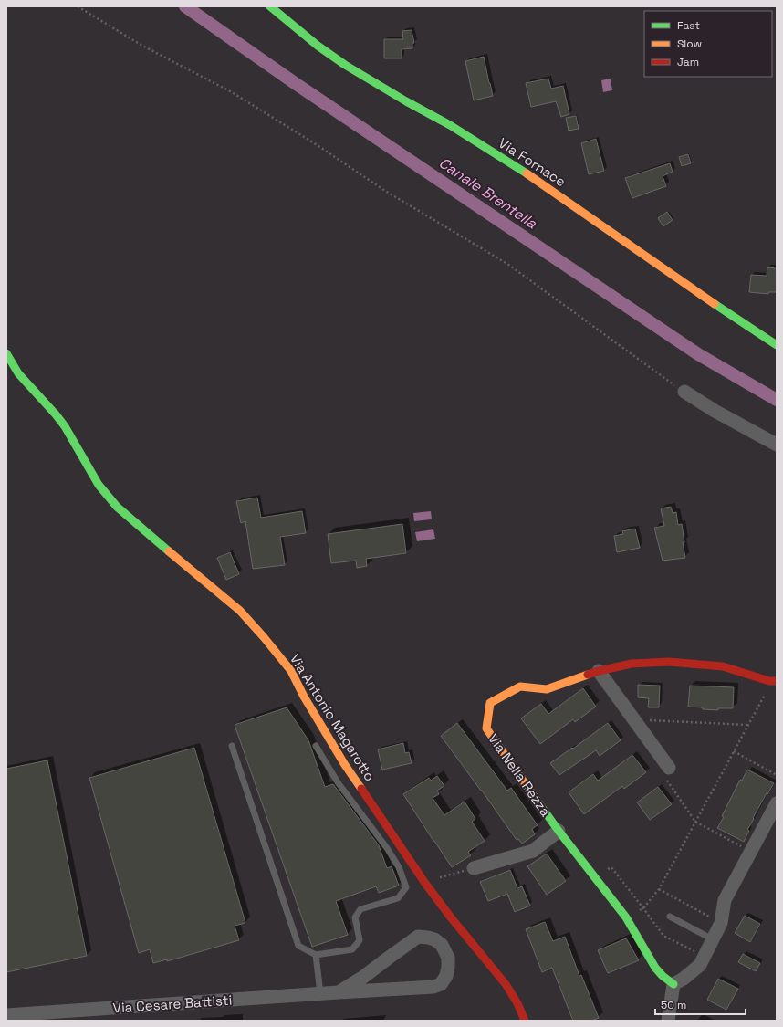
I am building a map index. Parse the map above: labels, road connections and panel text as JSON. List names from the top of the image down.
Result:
{
  "streets": {
    "street": [
      "Via Fornace",
      "Via Antonio Magarotto",
      "Via Nella Rezza",
      "Via Cesare Battisti"
    ]
  },
  "water": ["Canale Brentella"],
  "legend": ["Fast", "Slow", "Jam"],
  "scale_bar": "50 m"
}
